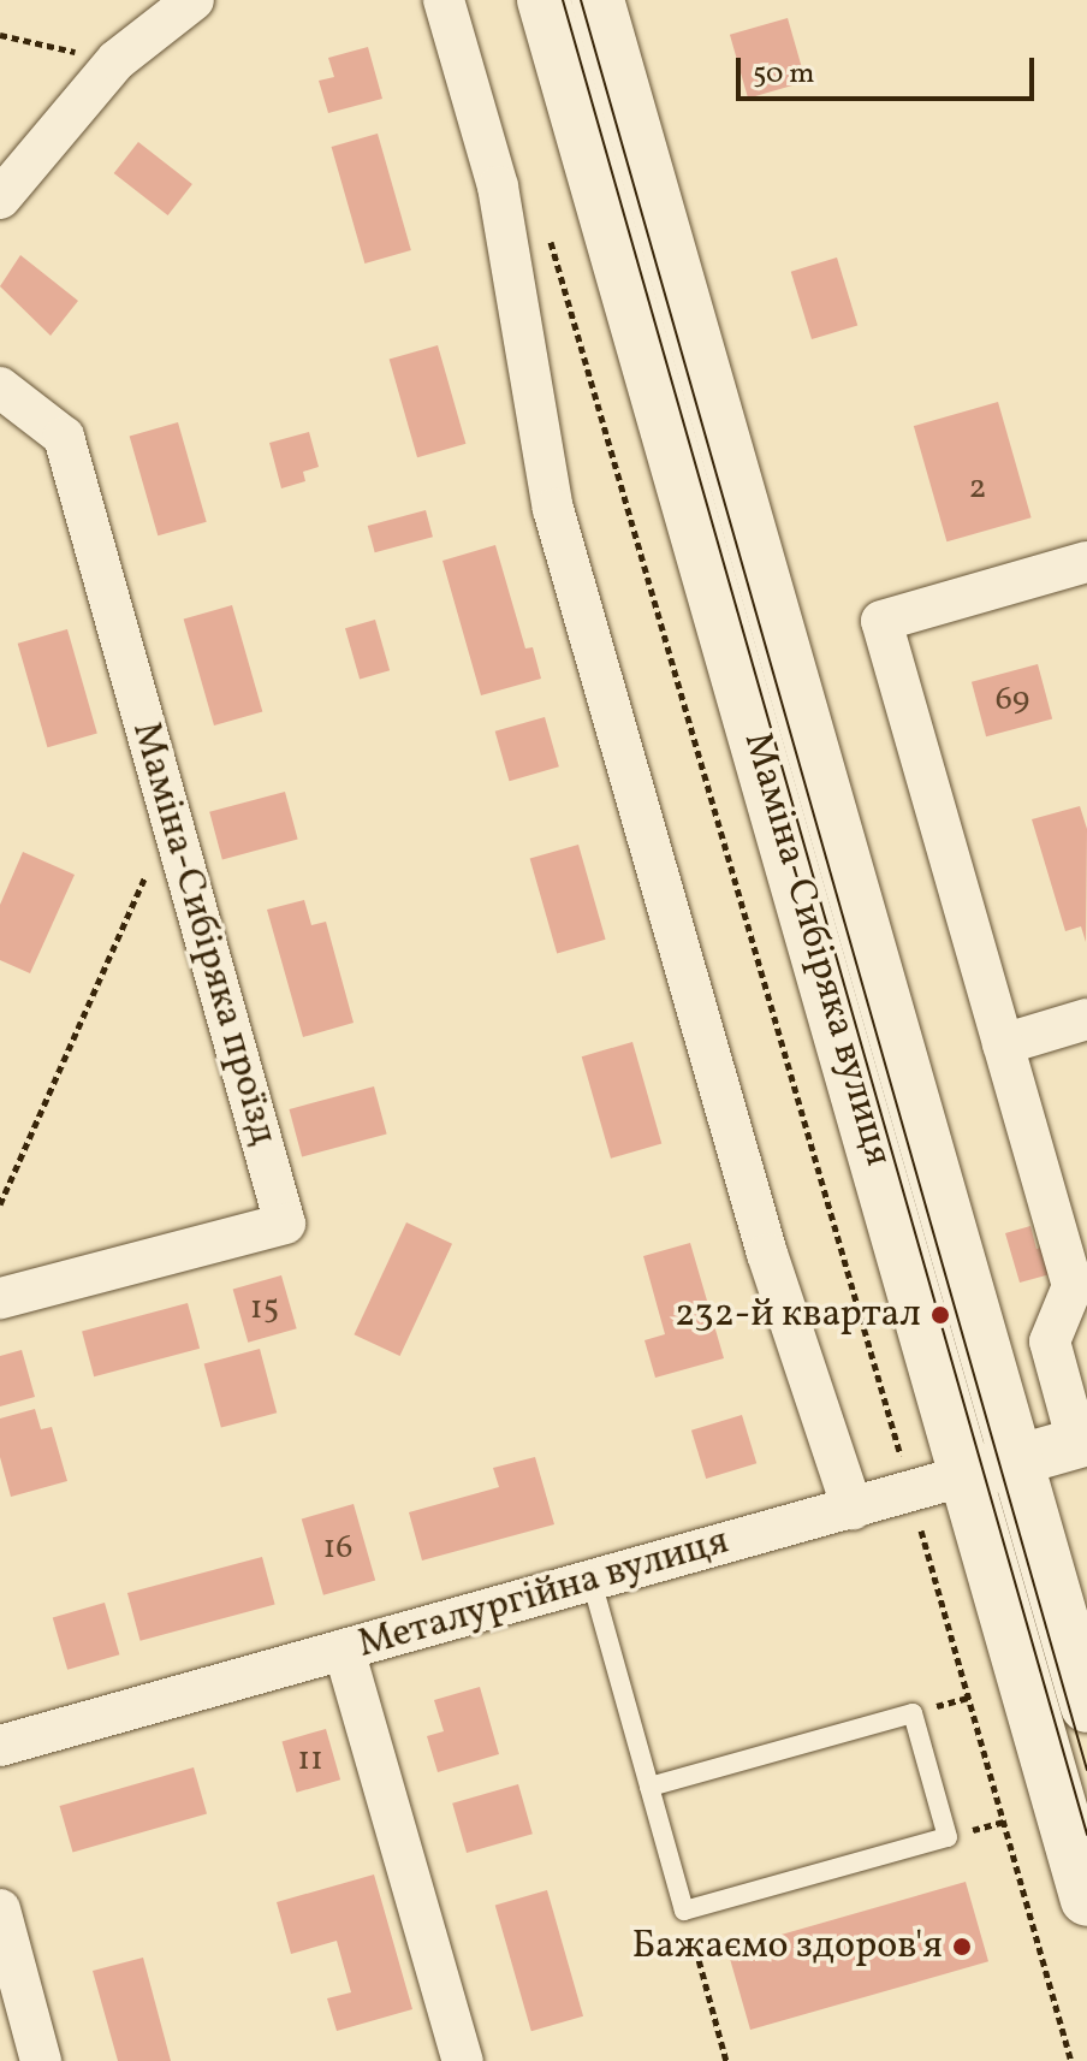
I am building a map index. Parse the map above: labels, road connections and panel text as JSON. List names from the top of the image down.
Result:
{
  "streets": {
    "main road": ["Маміна-Сибіряка вулиця"],
    "street": ["Маміна-Сибіряка проїзд", "Металургійна вулиця"]
  },
  "crossings": [
    ["Маміна-Сибіряка вулиця", "Металургійна вулиця"]
  ],
  "places": ["232-й квартал", "Бажаємо здоров'я"],
  "house_numbers": [
    "2",
    "69",
    "15",
    "16",
    "11"
  ],
  "scale_bar": "50 m"
}
